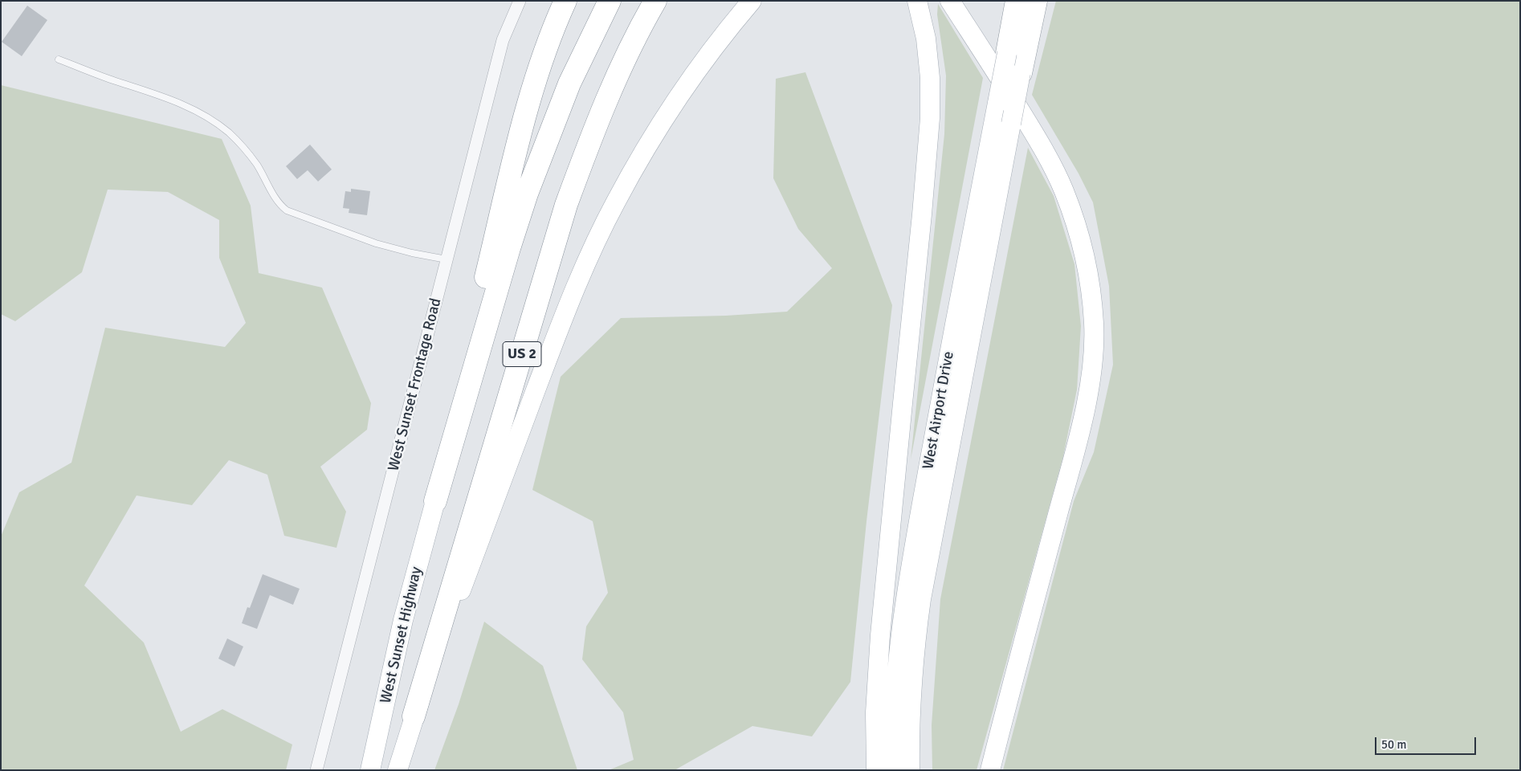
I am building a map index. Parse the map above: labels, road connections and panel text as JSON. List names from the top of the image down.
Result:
{
  "streets": {
    "highway": ["US 2"],
    "main road": ["West Airport Drive", "West Sunset Highway"],
    "street": ["West Sunset Frontage Road"]
  },
  "crossings": [
    ["US 2", "West Sunset Highway"]
  ],
  "scale_bar": "50 m"
}
